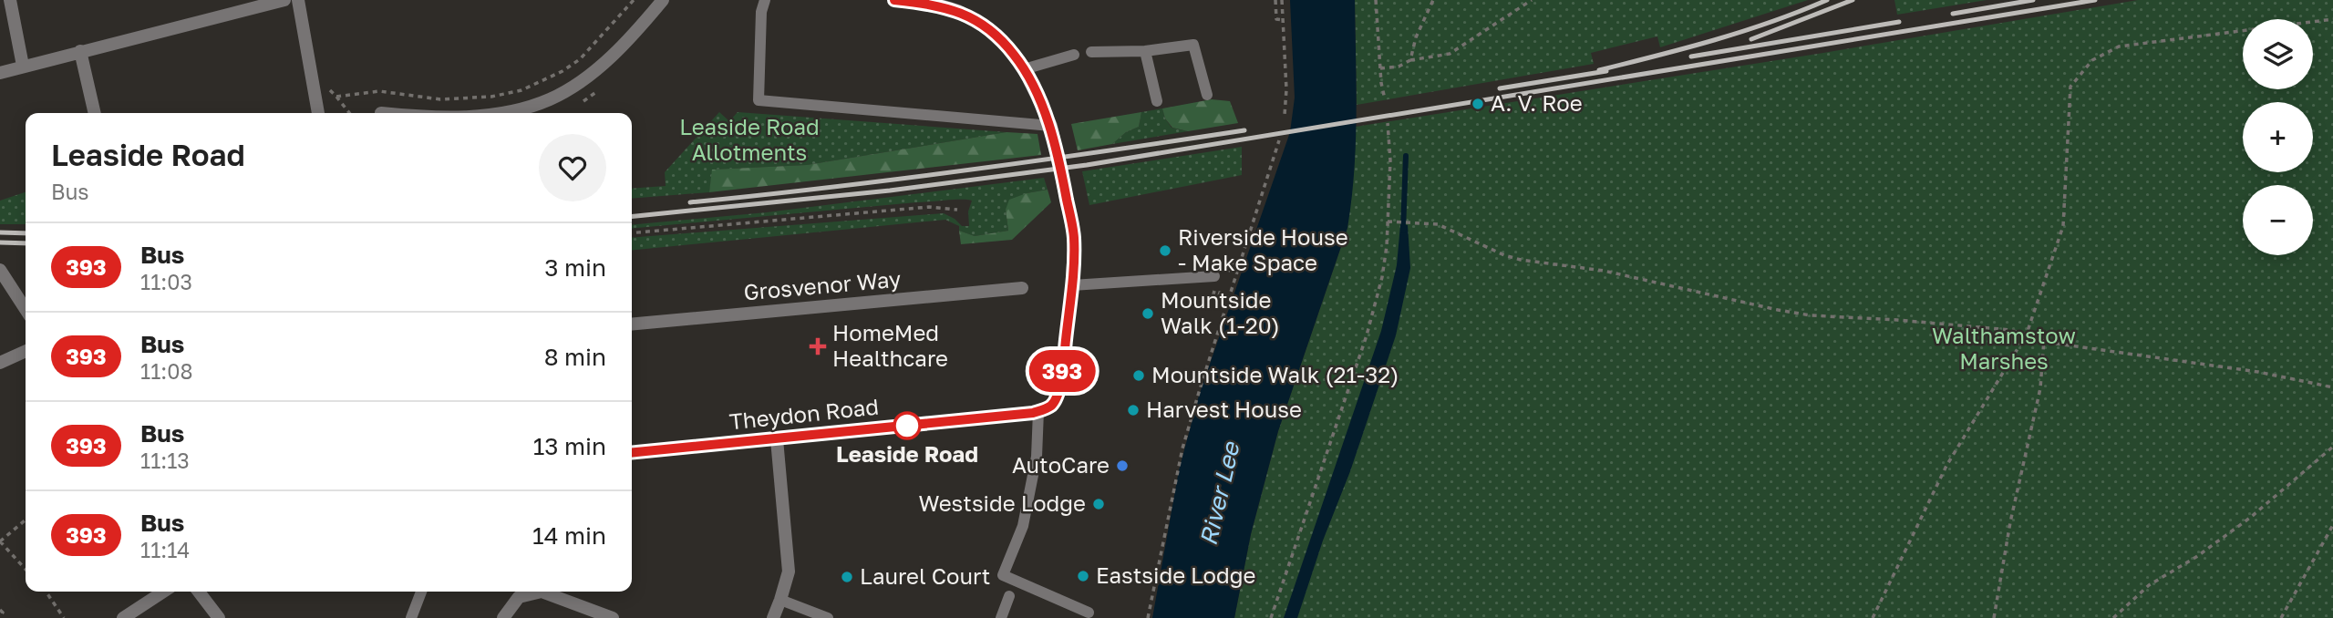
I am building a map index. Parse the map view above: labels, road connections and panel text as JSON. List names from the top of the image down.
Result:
{
  "streets": {
    "street": ["Grosvenor Way", "Theydon Road"]
  },
  "water": ["River Lee"],
  "parks": ["Leaside Road Allotments", "Walthamstow Marshes"],
  "places": {
    "other": [
      "A. V. Roe",
      "Riverside House - Make Space",
      "Mountside Walk (1-20)",
      "Mountside Walk (21-32)",
      "Harvest House",
      "Leaside Road",
      "AutoCare",
      "Westside Lodge",
      "Eastside Lodge",
      "Laurel Court"
    ],
    "health": ["HomeMed Healthcare"]
  },
  "lines": ["bus line 393"],
  "page": {
    "on_map": "393",
    "map_buttons": ["+", "−"],
    "heading": ["Leaside Road", "Bus"],
    "list": [
      {
        "mark": "393",
        "name": "Bus",
        "note": "11:03",
        "value": "3 min"
      },
      {
        "mark": "393",
        "name": "Bus",
        "note": "11:08",
        "value": "8 min"
      },
      {
        "mark": "393",
        "name": "Bus",
        "note": "11:13",
        "value": "13 min"
      },
      {
        "mark": "393",
        "name": "Bus",
        "note": "11:14",
        "value": "14 min"
      }
    ]
  }
}
